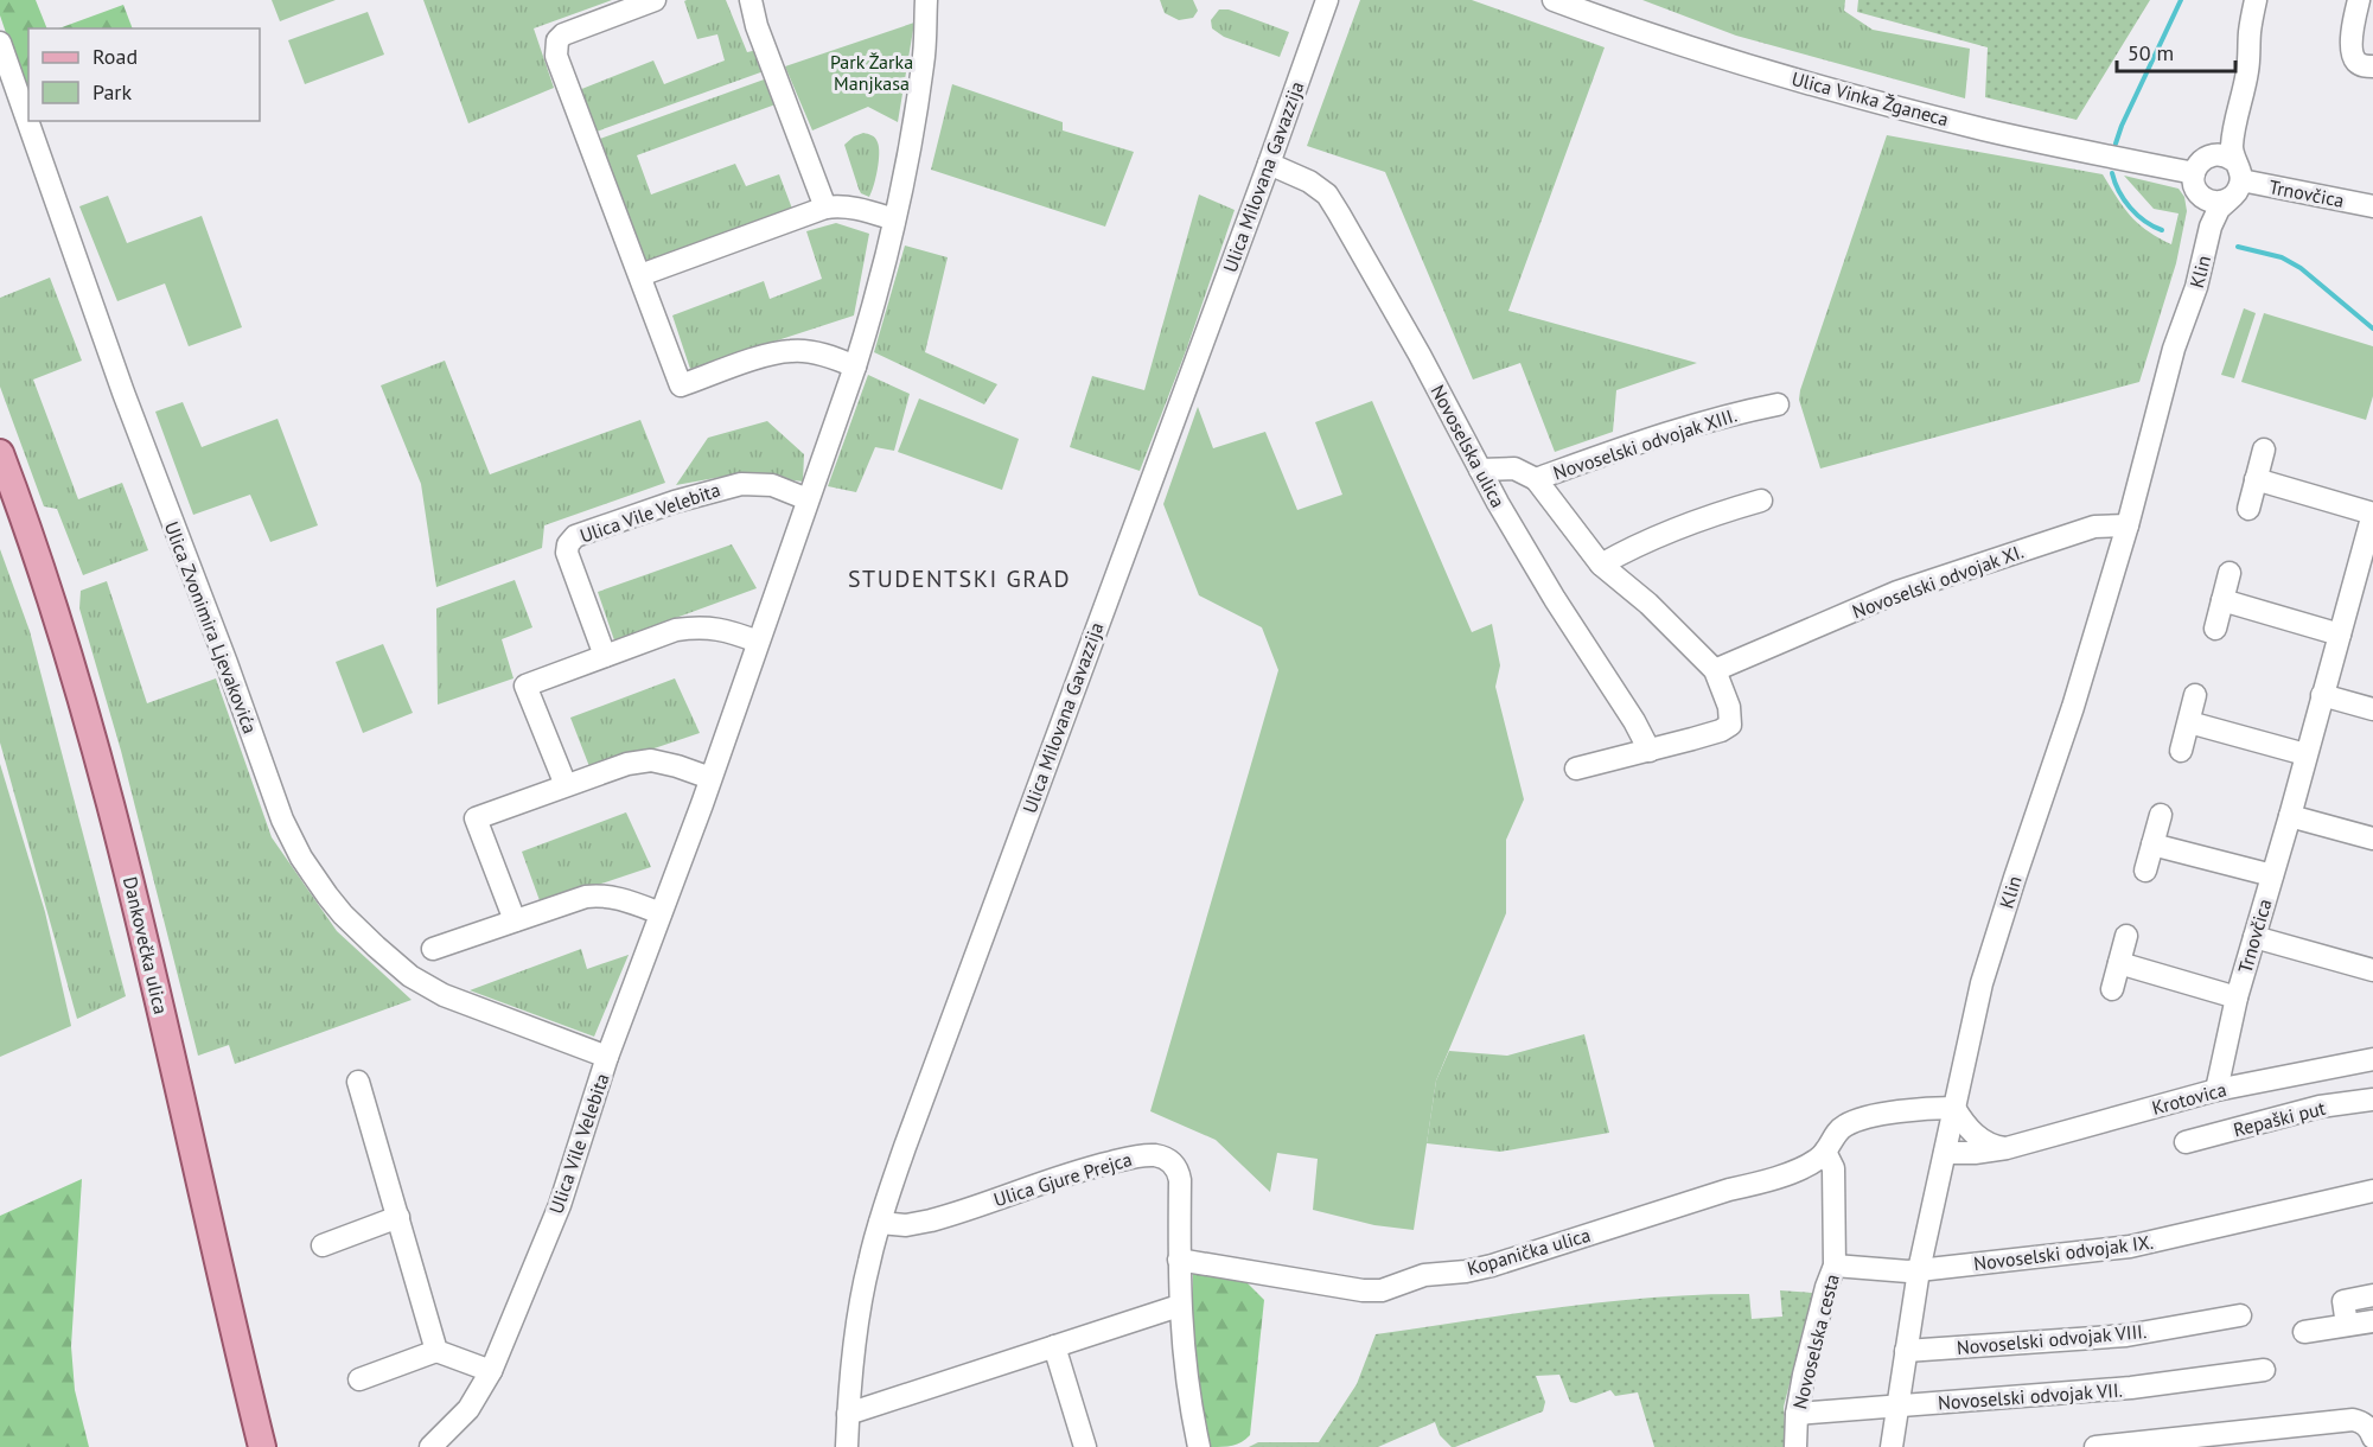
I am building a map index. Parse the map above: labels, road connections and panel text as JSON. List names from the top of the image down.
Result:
{
  "streets": {
    "main road": ["Dankovečka ulica"],
    "street": [
      "Ulica Vinka Žganeca",
      "Ulica Milovana Gavazzija",
      "Trnovčica",
      "Klin",
      "Novoselski odvojak XIII.",
      "Novoselska ulica",
      "Ulica Vile Velebita",
      "Novoselski odvojak XI.",
      "Ulica Zvonimira Ljevakovića",
      "Krotovica",
      "Repaški put",
      "Ulica Gjure Prejca",
      "Kopanička ulica",
      "Novoselski odvojak IX.",
      "Novoselski odvojak VIII.",
      "Novoselska cesta",
      "Novoselski odvojak VII."
    ]
  },
  "crossings": [
    ["Ulica Vinka Žganeca", "Trnovčica"],
    ["Ulica Vinka Žganeca", "Klin"],
    ["Ulica Milovana Gavazzija", "Novoselska ulica"],
    ["Ulica Milovana Gavazzija", "Ulica Gjure Prejca"],
    ["Trnovčica", "Klin"],
    ["Trnovčica", "Krotovica"],
    ["Klin", "Novoselski odvojak XI."],
    ["Klin", "Krotovica"],
    ["Klin", "Kopanička ulica"],
    ["Klin", "Novoselski odvojak IX."],
    ["Klin", "Novoselski odvojak VIII."],
    ["Klin", "Novoselski odvojak VII."],
    ["Novoselski odvojak XIII.", "Novoselski odvojak XI."],
    ["Ulica Vile Velebita", "Ulica Zvonimira Ljevakovića"],
    ["Ulica Gjure Prejca", "Kopanička ulica"],
    ["Kopanička ulica", "Novoselska cesta"],
    ["Novoselski odvojak IX.", "Novoselska cesta"],
    ["Novoselska cesta", "Novoselski odvojak VII."]
  ],
  "districts": ["STUDENTSKI GRAD"],
  "parks": ["Park Žarka Manjkasa"],
  "legend": ["Road", "Park"],
  "scale_bar": "50 m"
}
